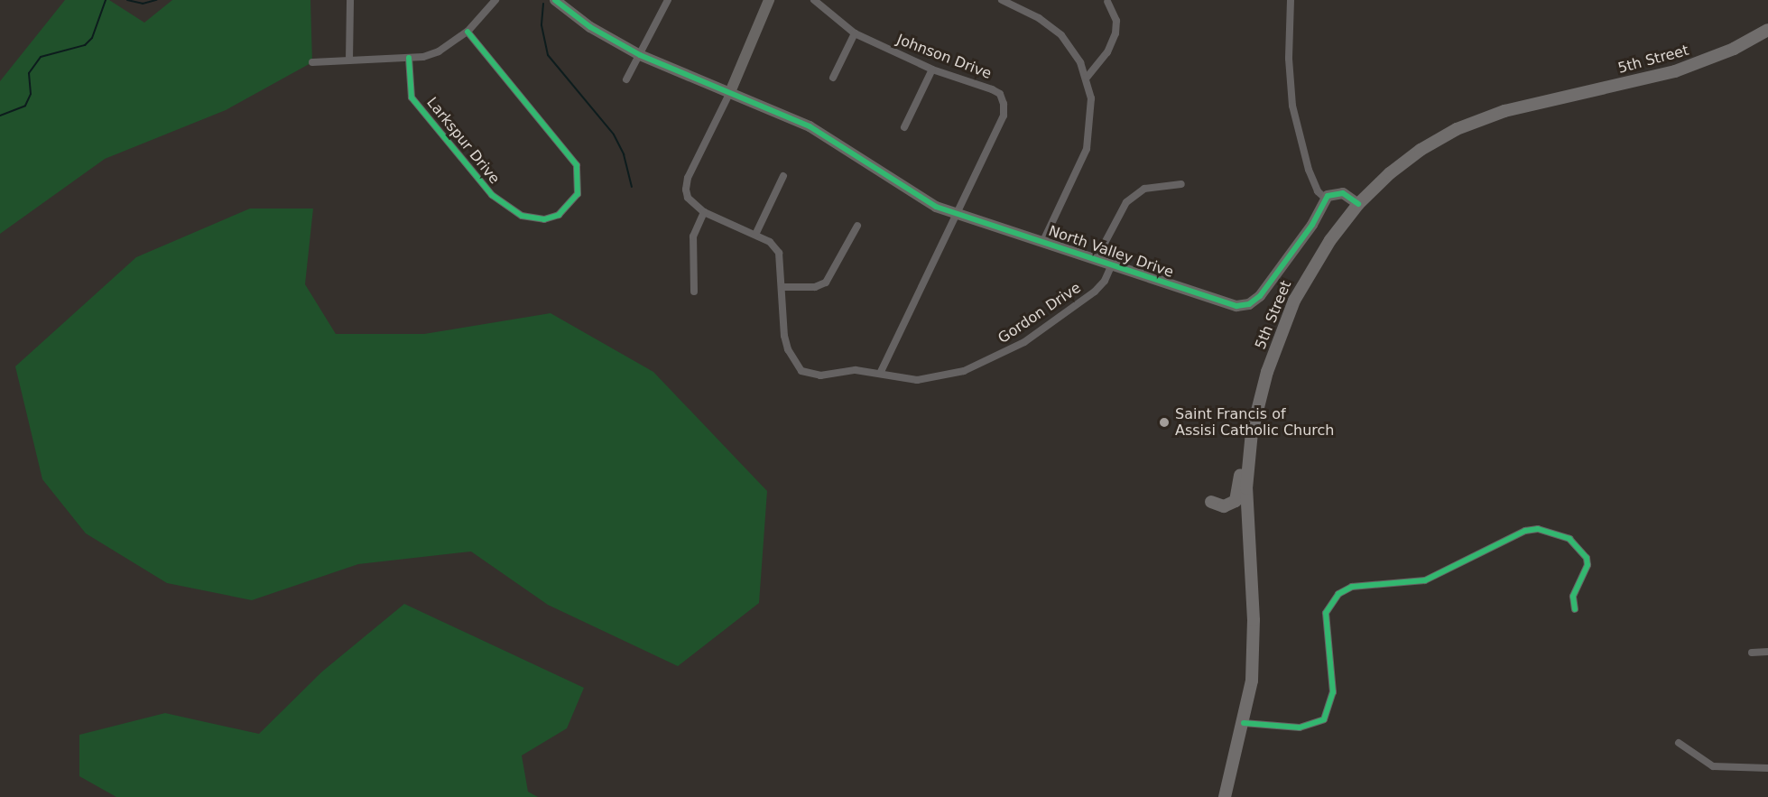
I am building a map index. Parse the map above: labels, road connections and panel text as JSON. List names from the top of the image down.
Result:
{
  "streets": {
    "main road": ["5th Street"],
    "street": [
      "Johnson Drive",
      "Larkspur Drive",
      "North Valley Drive",
      "Gordon Drive"
    ]
  },
  "crossings": [
    ["Johnson Drive", "North Valley Drive"],
    ["Johnson Drive", "Gordon Drive"],
    ["North Valley Drive", "Gordon Drive"]
  ],
  "places": ["Saint Francis of Assisi Catholic Church"]
}
